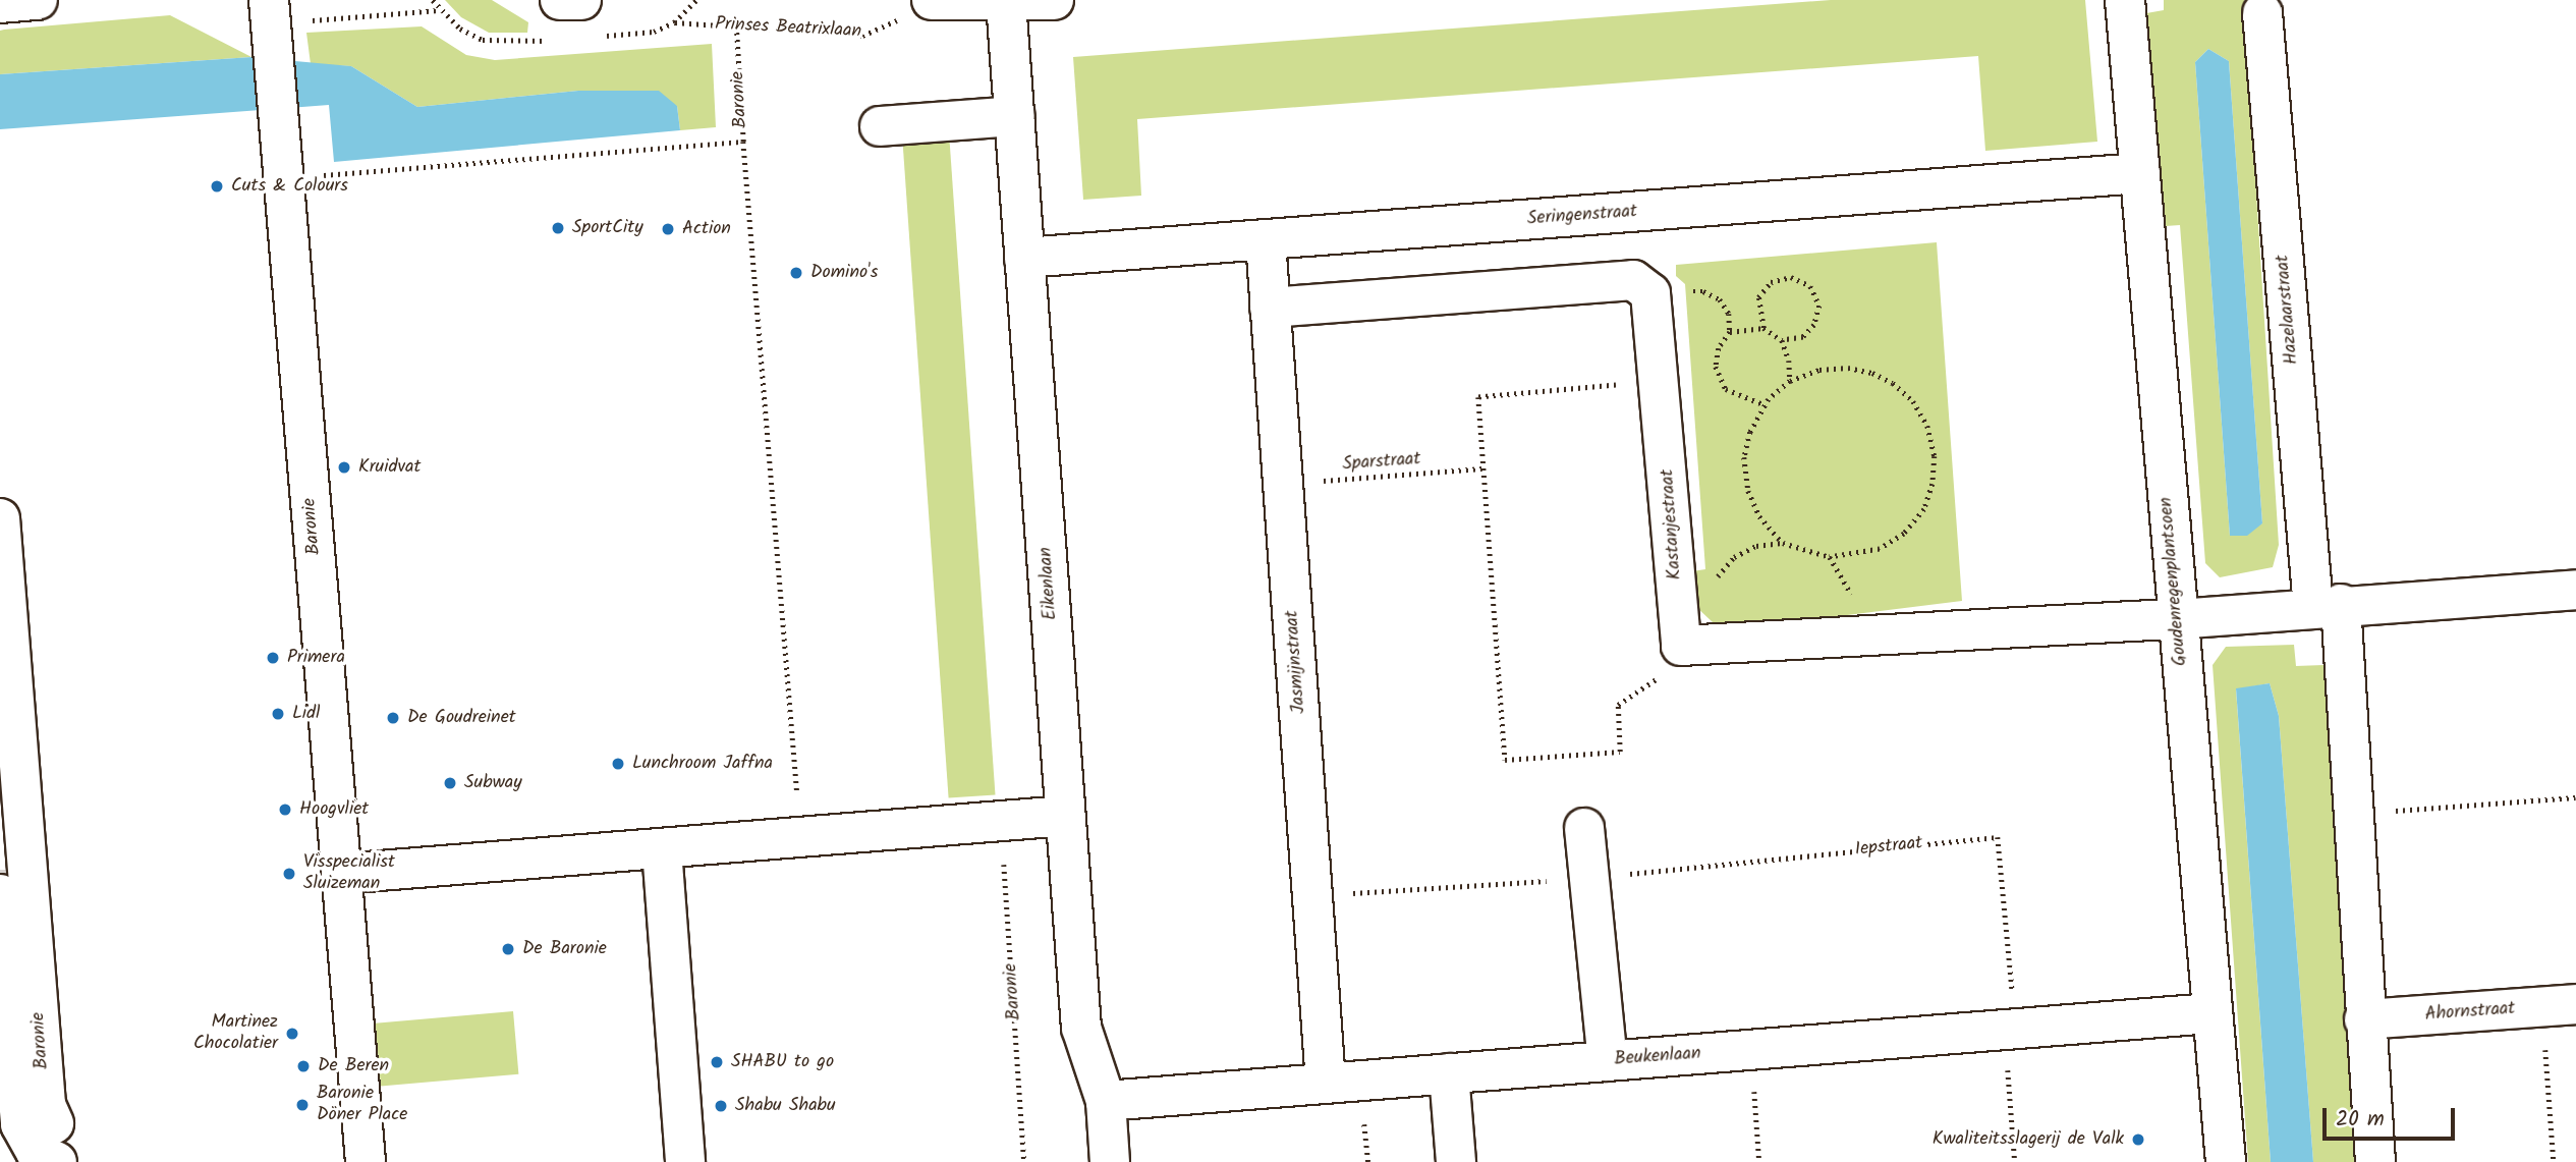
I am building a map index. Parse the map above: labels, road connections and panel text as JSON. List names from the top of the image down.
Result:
{
  "streets": {
    "street": [
      "Baronie",
      "Seringenstraat",
      "Hazelaarstraat",
      "Kastanjestraat",
      "Goudenregenplantsoen",
      "Eikenlaan",
      "Jasmijnstraat",
      "Ahornstraat",
      "Beukenlaan"
    ],
    "path": ["Prinses Beatrixlaan", "Sparstraat", "Iepstraat"]
  },
  "crossings": [
    ["Prinses Beatrixlaan", "Baronie"],
    ["Seringenstraat", "Goudenregenplantsoen"],
    ["Seringenstraat", "Eikenlaan"],
    ["Seringenstraat", "Jasmijnstraat"],
    ["Sparstraat", "Jasmijnstraat"],
    ["Goudenregenplantsoen", "Beukenlaan"],
    ["Eikenlaan", "Beukenlaan"],
    ["Jasmijnstraat", "Iepstraat"],
    ["Jasmijnstraat", "Beukenlaan"],
    ["Iepstraat", "Beukenlaan"]
  ],
  "places": [
    "Cuts & Colours",
    "SportCity",
    "Action",
    "Domino's",
    "Kruidvat",
    "Primera",
    "Lidl",
    "De Goudreinet",
    "Lunchroom Jaffna",
    "Subway",
    "Hoogvliet",
    "Visspecialist Sluizeman",
    "De Baronie",
    "Martinez Chocolatier",
    "SHABU to go",
    "De Beren",
    "Baronie Döner Place",
    "Shabu Shabu",
    "Kwaliteitsslagerij de Valk"
  ],
  "scale_bar": "20 m"
}
